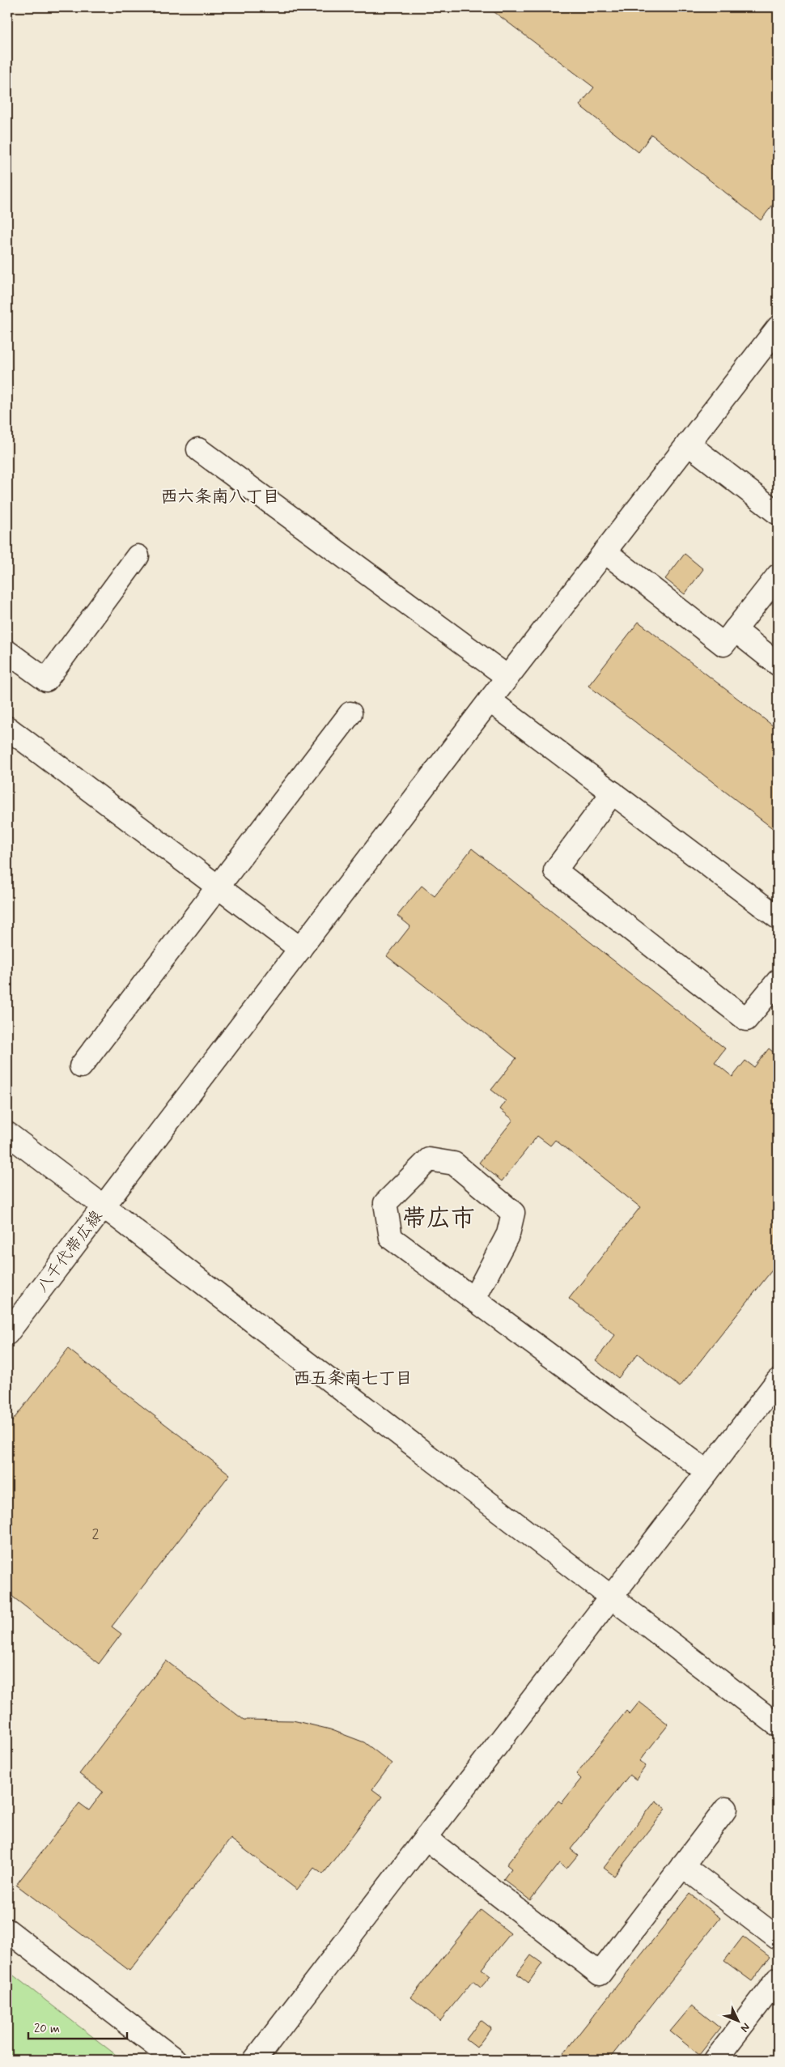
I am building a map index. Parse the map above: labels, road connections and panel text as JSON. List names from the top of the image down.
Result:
{
  "streets": {
    "street": ["八千代帯広線"]
  },
  "districts": ["西六条南八丁目", "帯広市", "西五条南七丁目"],
  "house_numbers": ["2"],
  "scale_bar": "20 m",
  "north": "bottom right"
}
